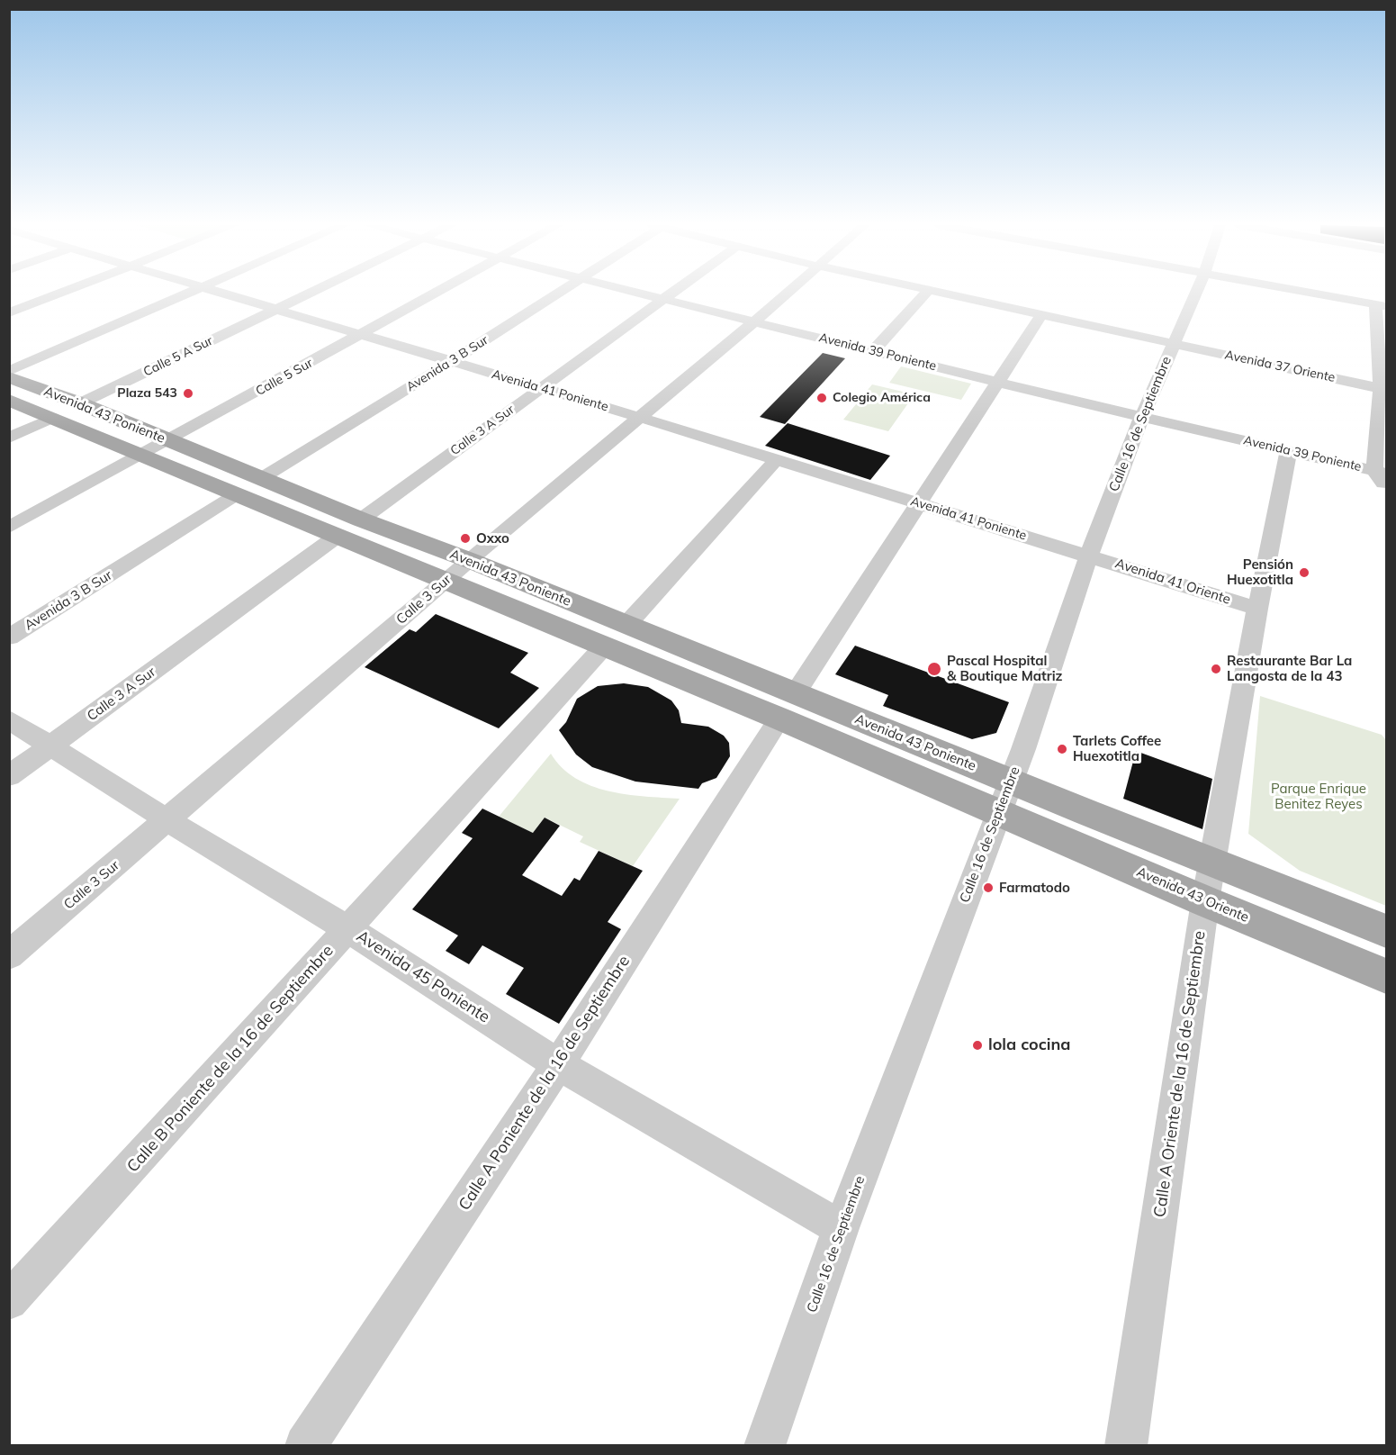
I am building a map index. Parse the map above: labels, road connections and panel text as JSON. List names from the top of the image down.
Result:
{
  "streets": {
    "main road": ["Avenida 43 Poniente", "Avenida 43 Oriente"],
    "street": [
      "Avenida 39 Poniente",
      "Calle 5 A Sur",
      "Avenida 3 B Sur",
      "Avenida 37 Oriente",
      "Calle 5 Sur",
      "Avenida 41 Poniente",
      "Calle 16 de Septiembre",
      "Calle 3 A Sur",
      "Avenida 41 Oriente",
      "Calle 3 Sur",
      "Avenida 45 Poniente",
      "Calle B Poniente de la 16 de Septiembre",
      "Calle A Oriente de la 16 de Septiembre",
      "Calle A Poniente de la 16 de Septiembre"
    ]
  },
  "crossings": [
    ["Avenida 39 Poniente", "Calle 16 de Septiembre"],
    ["Avenida 39 Poniente", "Calle 3 A Sur"],
    ["Avenida 39 Poniente", "Calle 3 Sur"],
    ["Avenida 39 Poniente", "Calle A Oriente de la 16 de Septiembre"],
    ["Avenida 39 Poniente", "Calle A Poniente de la 16 de Septiembre"],
    ["Calle 5 A Sur", "Avenida 41 Poniente"],
    ["Calle 5 A Sur", "Avenida 43 Poniente"],
    ["Avenida 3 B Sur", "Avenida 41 Poniente"],
    ["Avenida 3 B Sur", "Avenida 43 Poniente"],
    ["Avenida 37 Oriente", "Calle 16 de Septiembre"],
    ["Avenida 37 Oriente", "Calle A Poniente de la 16 de Septiembre"],
    ["Calle 5 Sur", "Avenida 41 Poniente"],
    ["Calle 5 Sur", "Avenida 43 Poniente"],
    ["Avenida 41 Poniente", "Calle 16 de Septiembre"],
    ["Avenida 41 Poniente", "Calle 3 A Sur"],
    ["Avenida 41 Poniente", "Avenida 41 Oriente"],
    ["Avenida 41 Poniente", "Calle 3 Sur"],
    ["Avenida 41 Poniente", "Calle A Poniente de la 16 de Septiembre"],
    ["Avenida 43 Poniente", "Calle 16 de Septiembre"],
    ["Avenida 43 Poniente", "Calle 3 A Sur"],
    ["Avenida 43 Poniente", "Calle 3 Sur"],
    ["Avenida 43 Poniente", "Avenida 43 Oriente"],
    ["Avenida 43 Poniente", "Calle B Poniente de la 16 de Septiembre"],
    ["Avenida 43 Poniente", "Calle A Poniente de la 16 de Septiembre"],
    ["Calle 16 de Septiembre", "Avenida 41 Oriente"],
    ["Calle 16 de Septiembre", "Avenida 43 Oriente"],
    ["Calle 16 de Septiembre", "Avenida 45 Poniente"],
    ["Calle 3 A Sur", "Avenida 45 Poniente"],
    ["Avenida 41 Oriente", "Calle A Oriente de la 16 de Septiembre"],
    ["Calle 3 Sur", "Avenida 45 Poniente"],
    ["Avenida 43 Oriente", "Calle A Oriente de la 16 de Septiembre"],
    ["Avenida 45 Poniente", "Calle B Poniente de la 16 de Septiembre"],
    ["Avenida 45 Poniente", "Calle A Poniente de la 16 de Septiembre"]
  ],
  "parks": ["Parque Enrique Benitez Reyes"],
  "places": [
    "Plaza 543",
    "Colegio América",
    "Oxxo",
    "Pensión Huexotitla",
    "Pascal Hospital & Boutique Matriz",
    "Restaurante Bar La Langosta de la 43",
    "Tarlets Coffee Huexotitla",
    "Farmatodo",
    "lola cocina"
  ]
}
